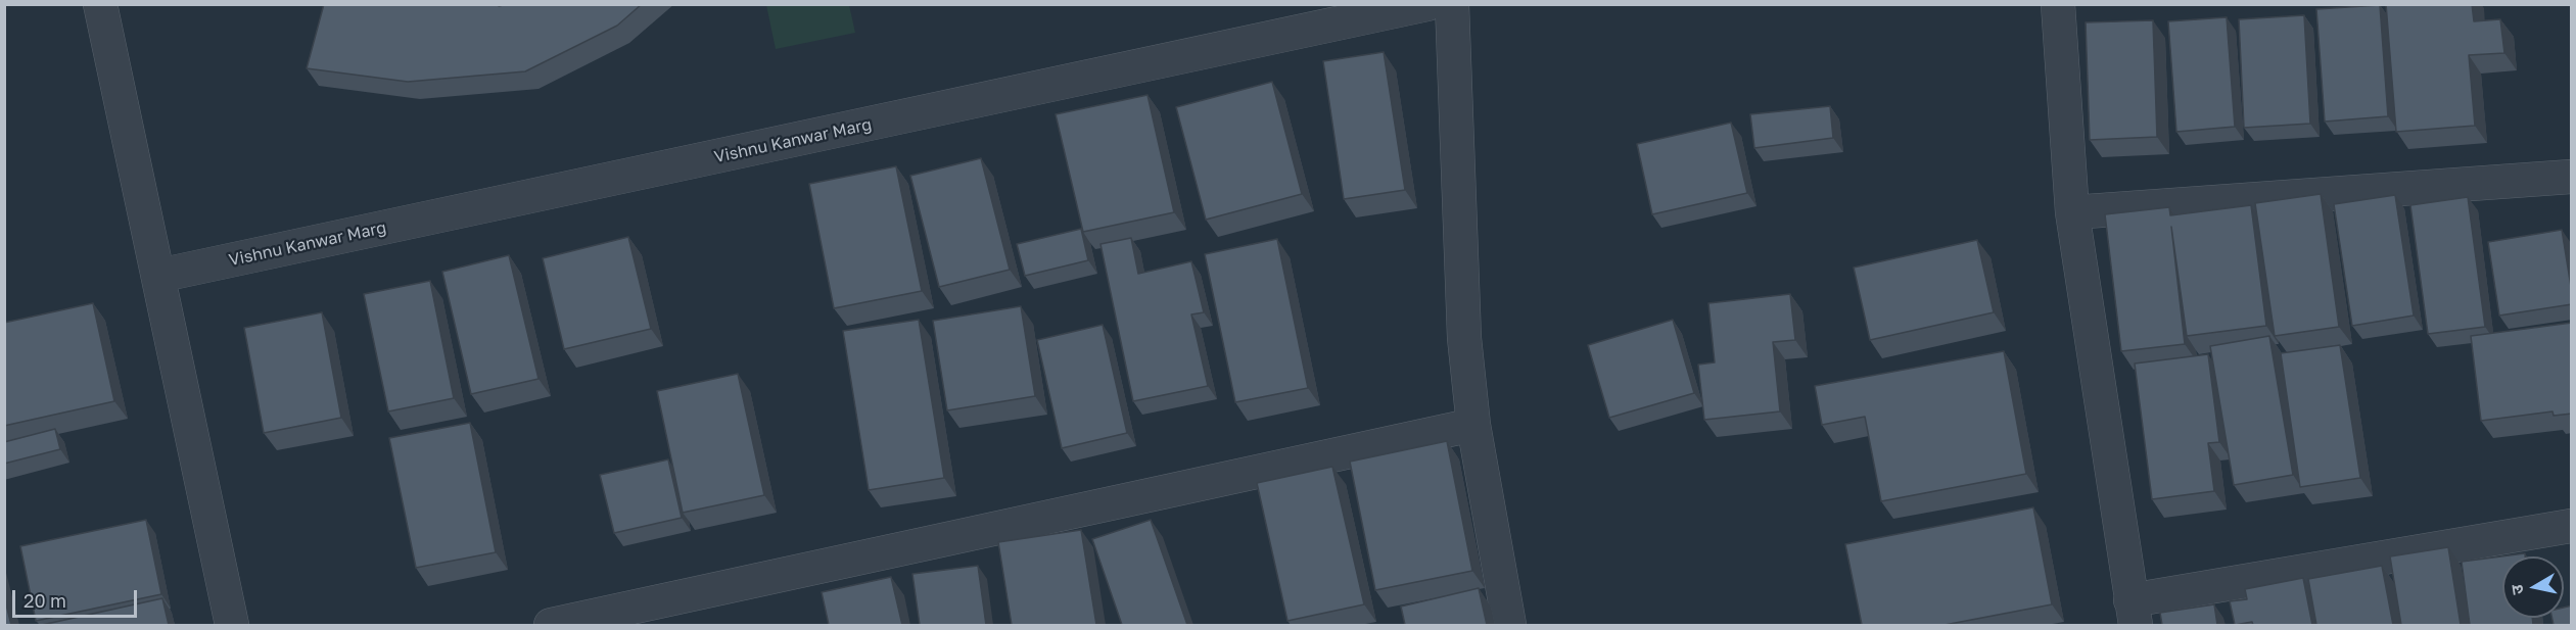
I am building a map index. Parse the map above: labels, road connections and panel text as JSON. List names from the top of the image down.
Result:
{
  "streets": {
    "street": ["Vishnu Kanwar Marg"]
  },
  "scale_bar": "20 m",
  "north": "left"
}
